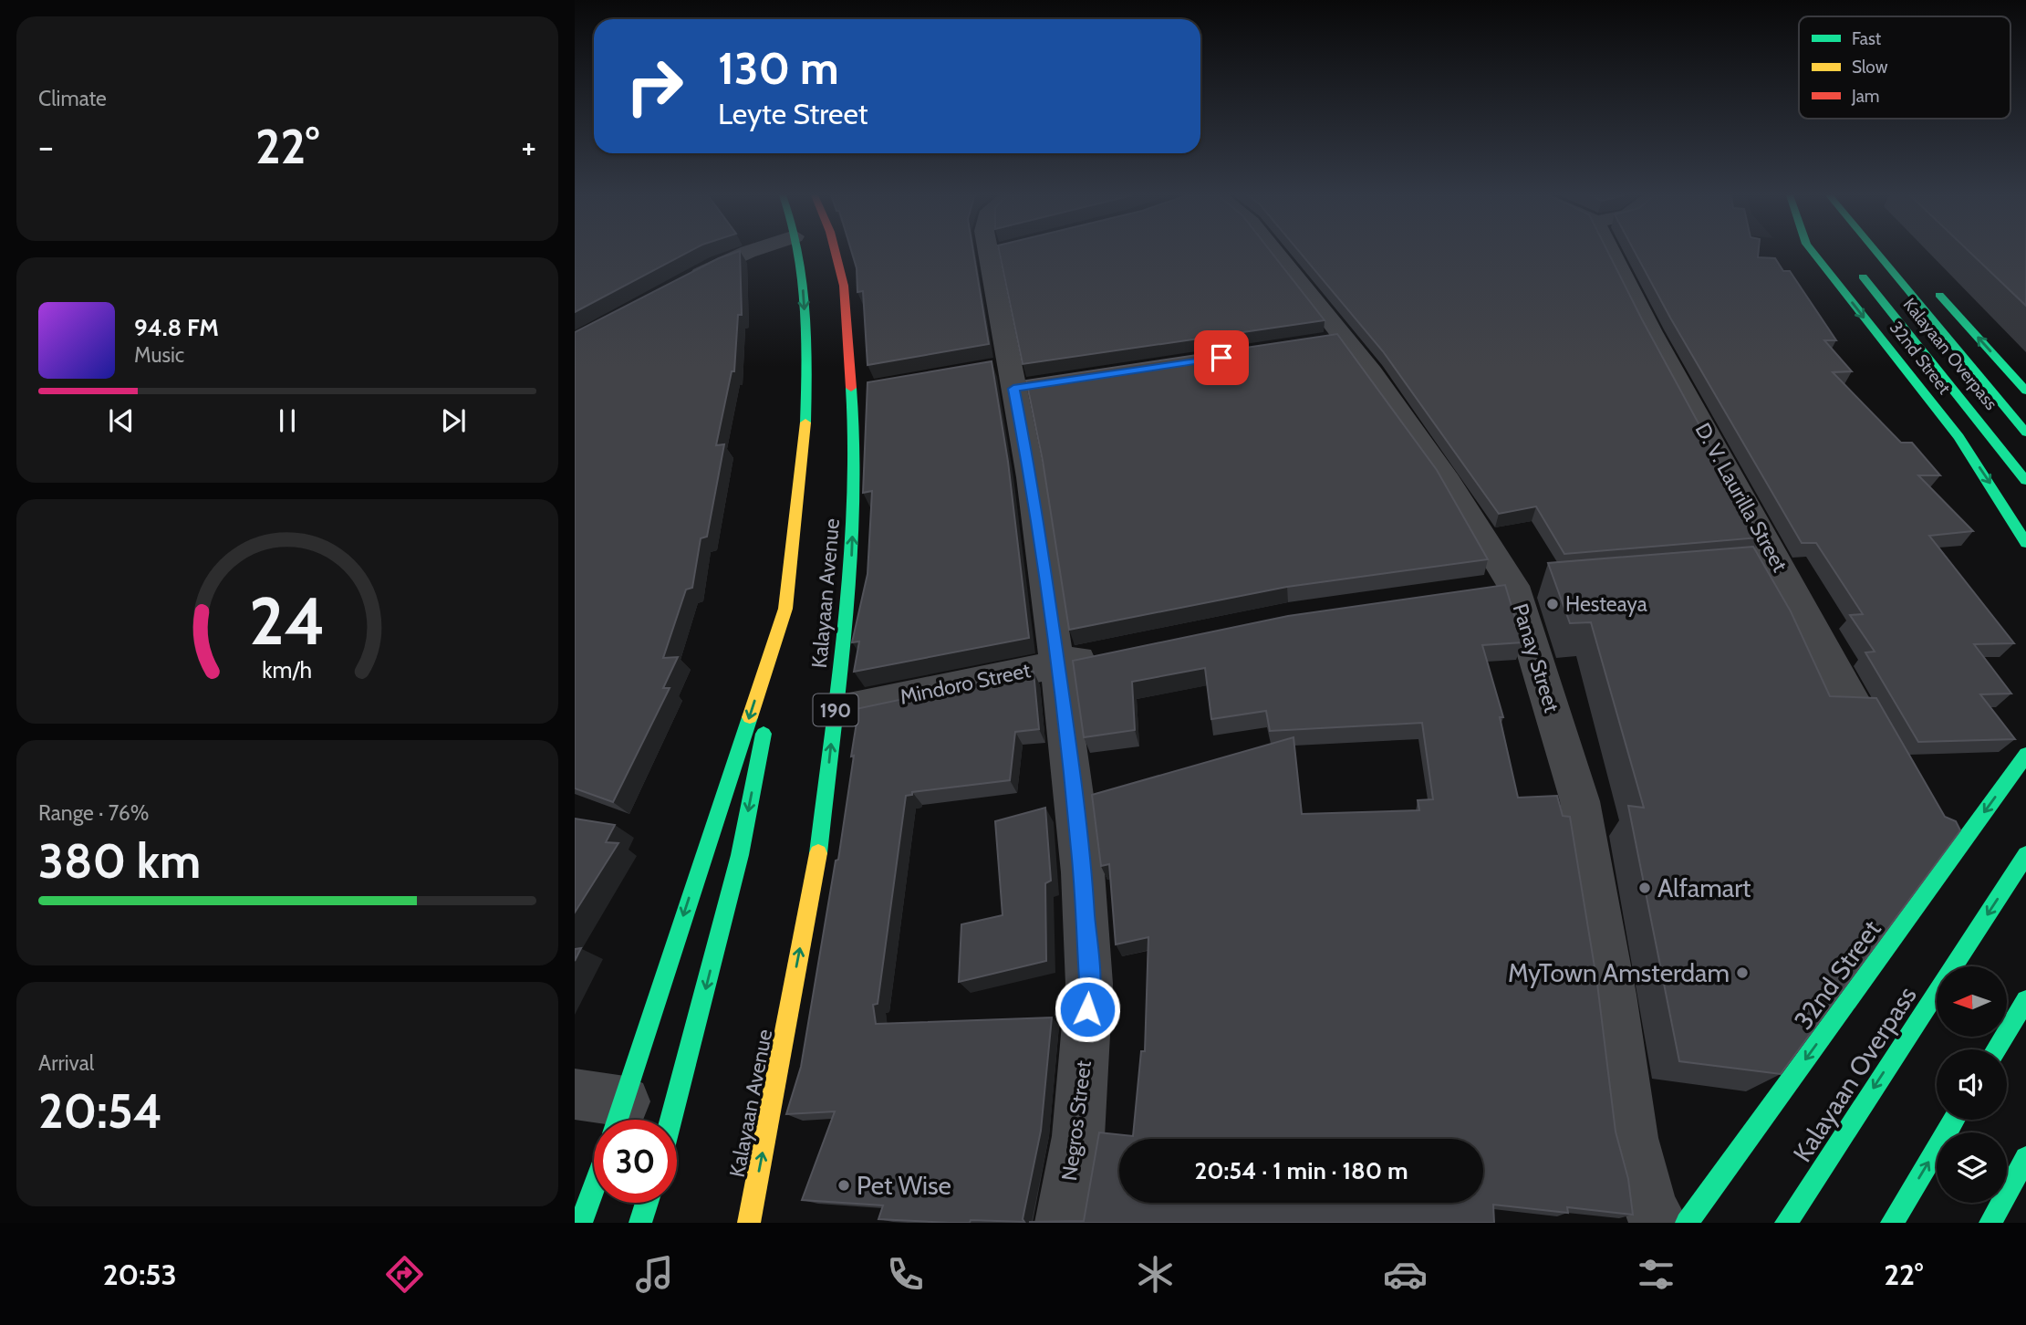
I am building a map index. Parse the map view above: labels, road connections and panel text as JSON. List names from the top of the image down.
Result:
{
  "streets": {
    "main road": [
      "Kalayaan Overpass",
      "32nd Street",
      "Kalayaan Avenue",
      "190"
    ],
    "street": [
      "D. V. Laurilla Street",
      "Panay Street",
      "Mindoro Street",
      "Negros Street"
    ]
  },
  "crossings": [
    ["32nd Street", "Panay Street"],
    ["Kalayaan Avenue", "Mindoro Street"],
    ["Mindoro Street", "Negros Street"]
  ],
  "one_way": ["32nd Street"],
  "places": [
    "Hesteaya",
    "Alfamart",
    "MyTown Amsterdam",
    "Pet Wise"
  ],
  "legend": ["Fast", "Slow", "Jam"],
  "north": "left",
  "page": {
    "tile": [
      "Climate",
      ["Range · 76%", "380 km"],
      ["Arrival", "20:54"]
    ],
    "turn": ["130 m", "Leyte Street"],
    "heat": ["−", "22°", "+"],
    "song": ["94.8 FM", "Music"],
    "limit": "30",
    "trip": "20:54 · 1 min · 180 m",
    "tabs": ["20:53", "22°"],
    "gauge": ["24", "km/h"]
  }
}
